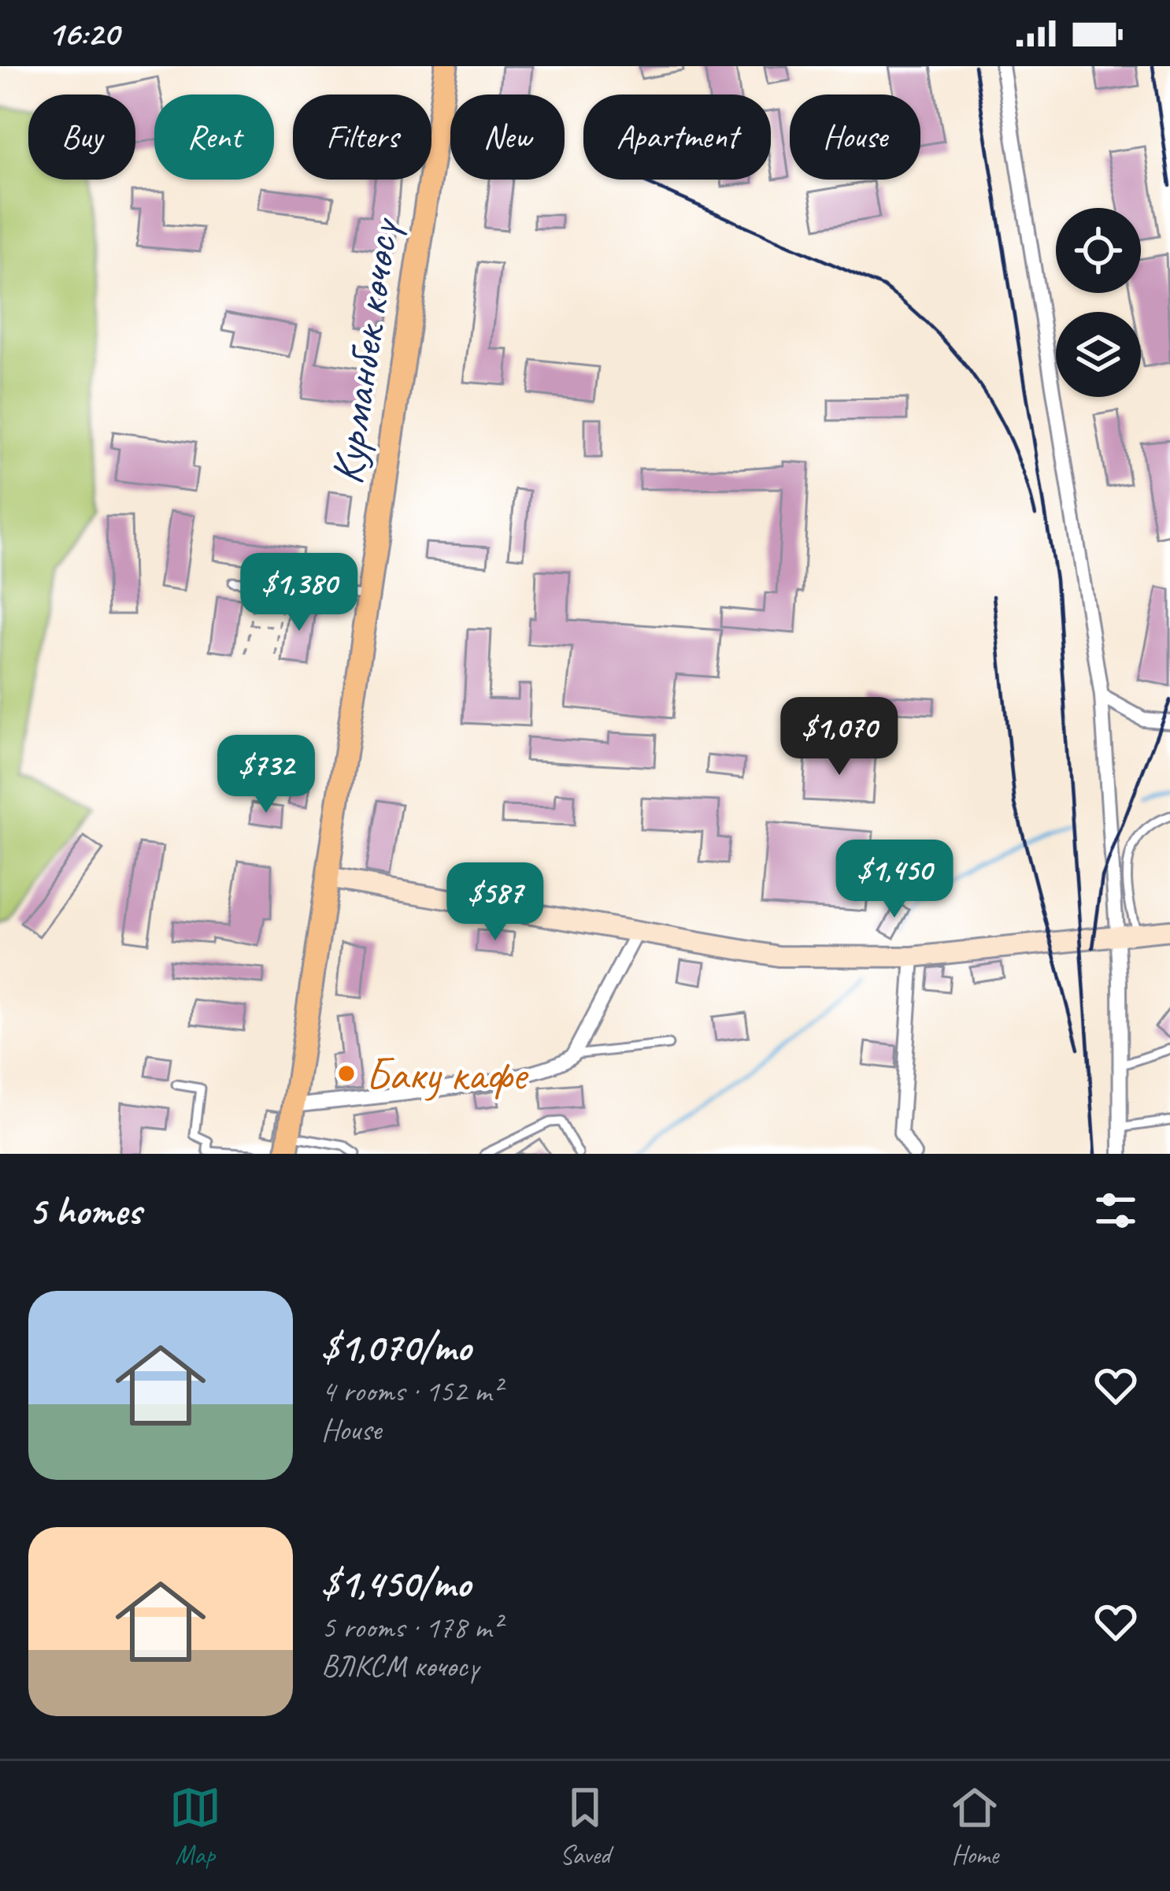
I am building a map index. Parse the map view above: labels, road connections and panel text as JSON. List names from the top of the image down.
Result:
{
  "streets": {
    "main road": ["Курманбек көчөсү"]
  },
  "places": ["Баку кафе"],
  "page": {
    "status": "16:20",
    "chip": [
      "Buy",
      "Rent",
      "Filters",
      "New",
      "Apartment",
      "House"
    ],
    "price": [
      "$1,380",
      "$1,070",
      "$732",
      "$1,450",
      "$587"
    ],
    "heading": "5 homes",
    "list": [
      {
        "name": "$1,070/mo",
        "note": "4 rooms · 152 m² · House"
      },
      {
        "name": "$1,450/mo",
        "note": "5 rooms · 178 m² · ВЛКСМ көчөсү"
      }
    ],
    "tabs": ["Map", "Saved", "Home"]
  }
}
